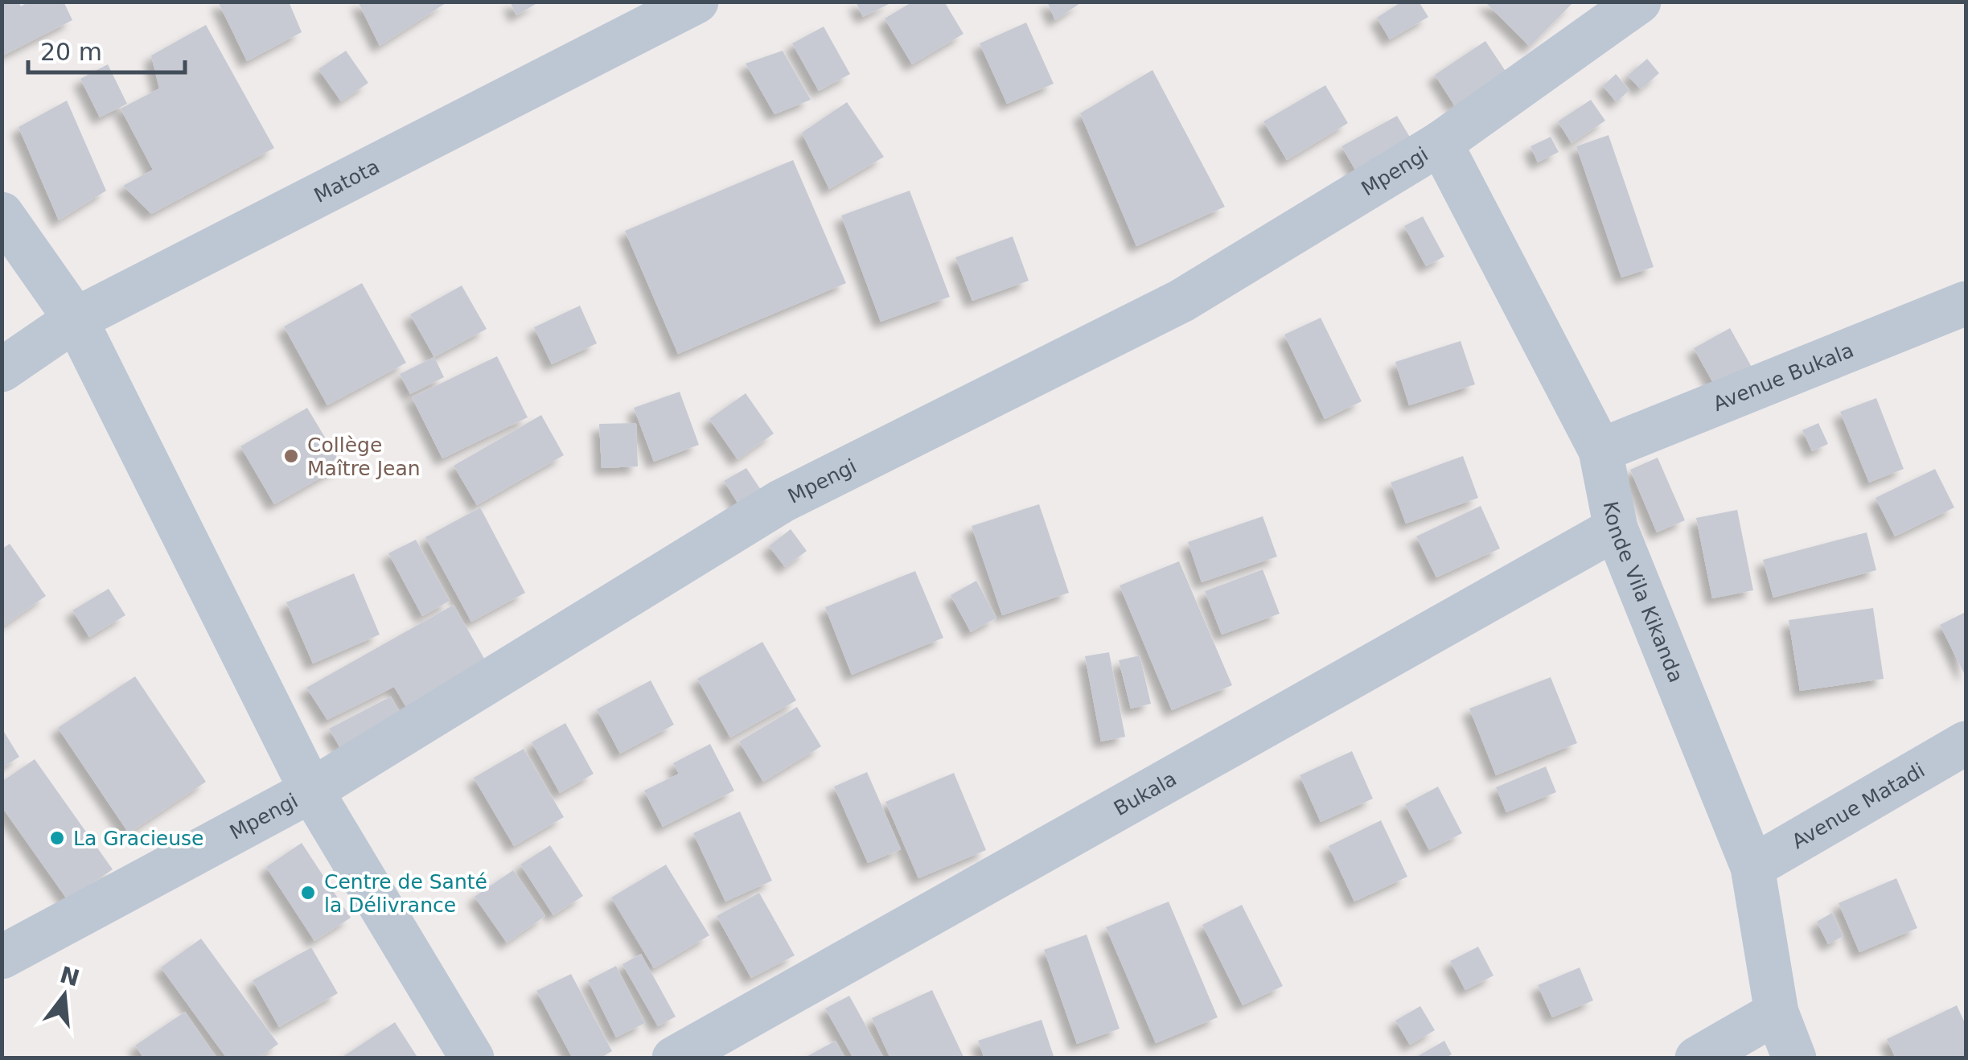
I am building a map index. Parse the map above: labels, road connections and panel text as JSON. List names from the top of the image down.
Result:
{
  "streets": {
    "street": [
      "Mpengi",
      "Matota",
      "Avenue Bukala",
      "Konde Vila Kikanda",
      "Bukala",
      "Avenue Matadi"
    ]
  },
  "crossings": [
    ["Mpengi", "Konde Vila Kikanda"],
    ["Avenue Bukala", "Konde Vila Kikanda"],
    ["Konde Vila Kikanda", "Bukala"],
    ["Konde Vila Kikanda", "Avenue Matadi"]
  ],
  "places": ["Collège Maître Jean", "La Gracieuse", "Centre de Santé la Délivrance"],
  "scale_bar": "20 m",
  "north": "top"
}
